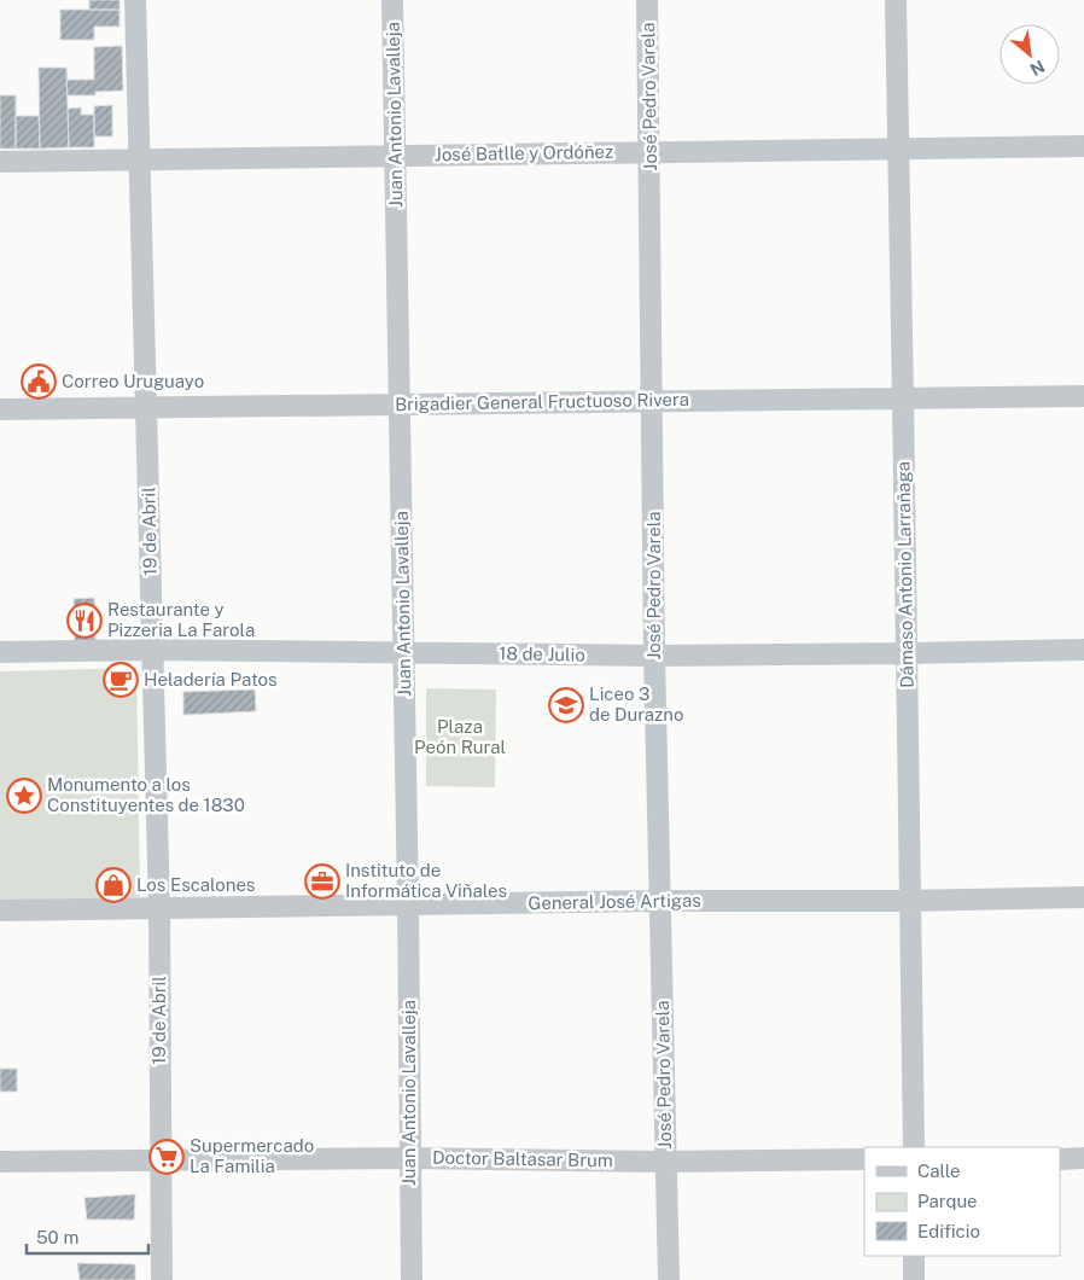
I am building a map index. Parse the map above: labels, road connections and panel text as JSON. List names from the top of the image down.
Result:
{
  "streets": {
    "street": [
      "José Pedro Varela",
      "Juan Antonio Lavalleja",
      "José Batlle y Ordóñez",
      "Brigadier General Fructuoso Rivera",
      "19 de Abril",
      "Dámaso Antonio Larrañaga",
      "18 de Julio",
      "General José Artigas",
      "Doctor Baltasar Brum"
    ]
  },
  "crossings": [
    ["José Pedro Varela", "José Batlle y Ordóñez"],
    ["José Pedro Varela", "Brigadier General Fructuoso Rivera"],
    ["José Pedro Varela", "18 de Julio"],
    ["José Pedro Varela", "General José Artigas"],
    ["José Pedro Varela", "Doctor Baltasar Brum"],
    ["Juan Antonio Lavalleja", "José Batlle y Ordóñez"],
    ["Juan Antonio Lavalleja", "Brigadier General Fructuoso Rivera"],
    ["Juan Antonio Lavalleja", "18 de Julio"],
    ["Juan Antonio Lavalleja", "General José Artigas"],
    ["Juan Antonio Lavalleja", "Doctor Baltasar Brum"],
    ["José Batlle y Ordóñez", "19 de Abril"],
    ["José Batlle y Ordóñez", "Dámaso Antonio Larrañaga"],
    ["Brigadier General Fructuoso Rivera", "19 de Abril"],
    ["Brigadier General Fructuoso Rivera", "Dámaso Antonio Larrañaga"],
    ["19 de Abril", "18 de Julio"],
    ["19 de Abril", "General José Artigas"],
    ["19 de Abril", "Doctor Baltasar Brum"],
    ["Dámaso Antonio Larrañaga", "18 de Julio"],
    ["Dámaso Antonio Larrañaga", "General José Artigas"]
  ],
  "parks": ["Plaza Peón Rural"],
  "places": {
    "public building": ["Correo Uruguayo"],
    "restaurant": ["Restaurante y Pizzeria La Farola"],
    "cafe": ["Heladería Patos"],
    "school or university": ["Liceo 3 de Durazno"],
    "place": ["Monumento a los Constituyentes de 1830"],
    "office": ["Instituto de Informática Viñales"],
    "shop": ["Los Escalones"],
    "supermarket": ["Supermercado La Familia"]
  },
  "legend": ["Calle", "Parque", "Edificio"],
  "scale_bar": "50 m",
  "north": "bottom right"
}
